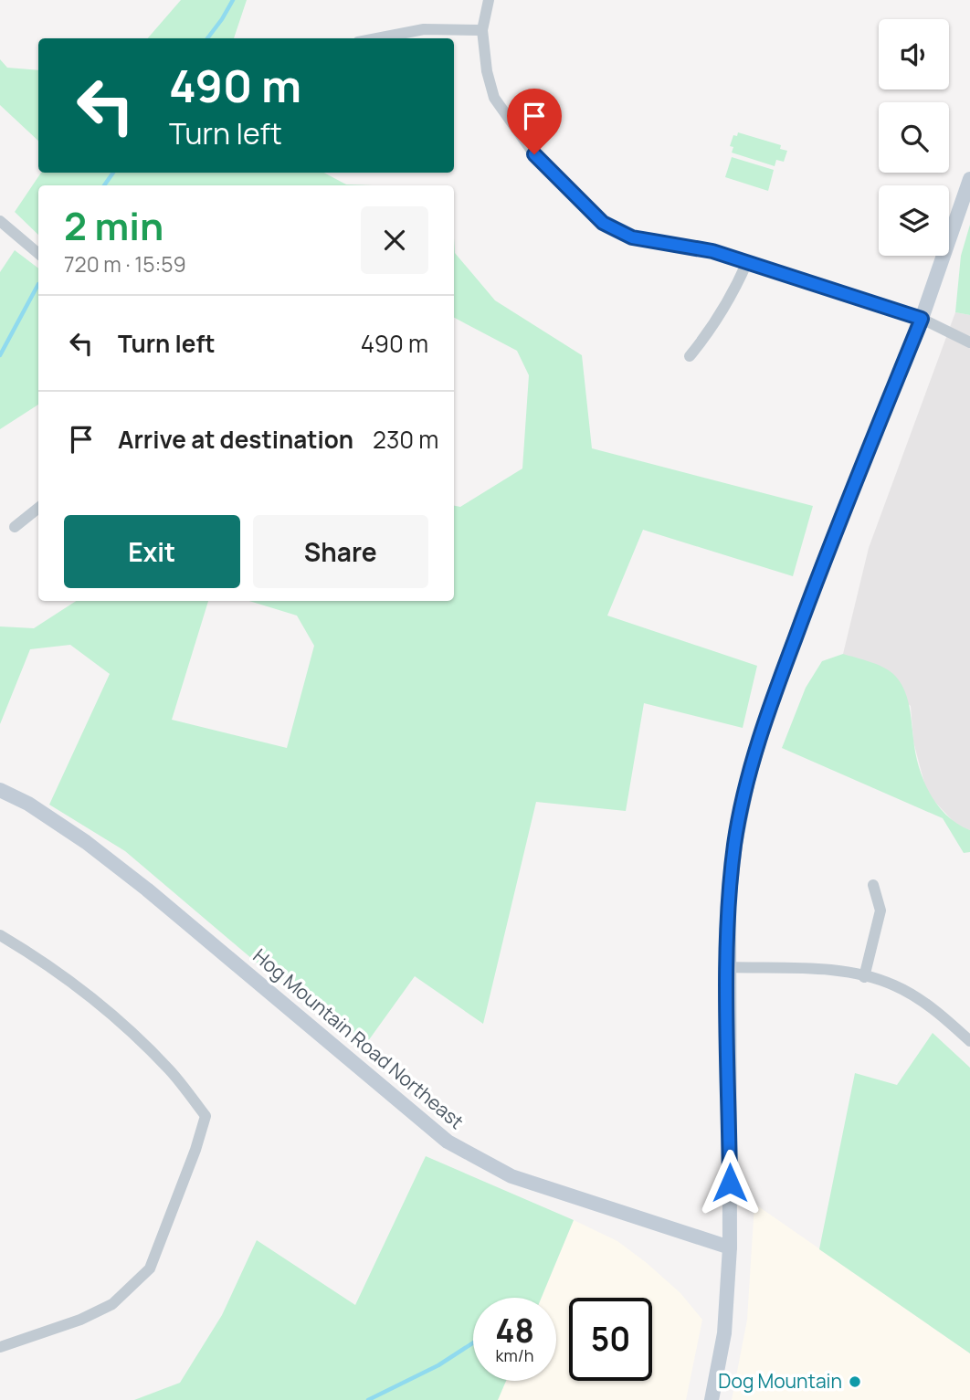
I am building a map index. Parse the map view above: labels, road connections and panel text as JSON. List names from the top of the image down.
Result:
{
  "streets": {
    "main road": ["Hog Mountain Road Northeast"]
  },
  "places": ["Dog Mountain"],
  "page": {
    "turn": ["490 m", "Turn left"],
    "heading": ["2 min", "720 m · 15:59"],
    "list": [
      {
        "name": "Turn left",
        "value": "490 m"
      },
      {
        "name": "Arrive at destination",
        "value": "230 m"
      }
    ],
    "buttons": ["Exit", "Share"],
    "speed": "48 km/h",
    "limit": "50"
  }
}
